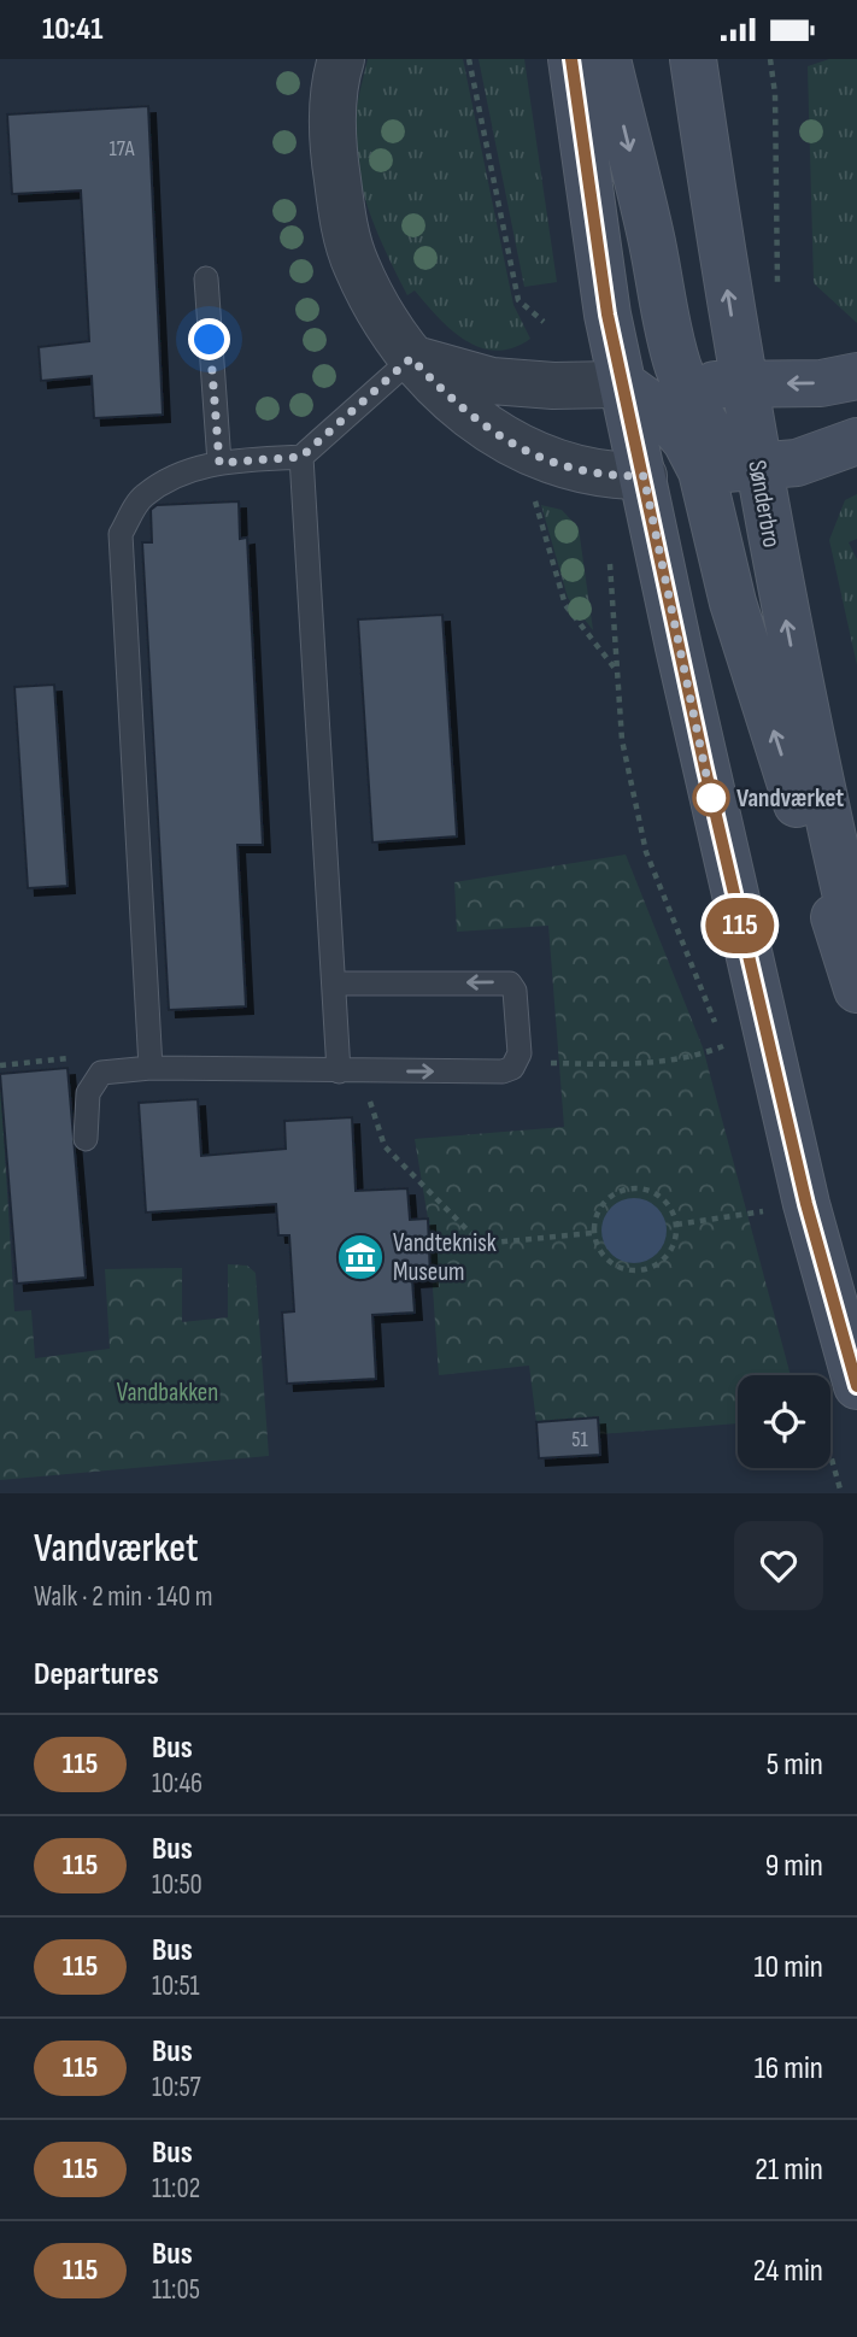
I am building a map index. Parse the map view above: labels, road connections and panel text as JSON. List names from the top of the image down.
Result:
{
  "streets": {
    "street": ["Sønderbro"]
  },
  "parks": ["Vandbakken"],
  "places": {
    "other": ["Vandværket"],
    "museum": ["Vandteknisk Museum"]
  },
  "lines": ["bus line 115"],
  "house_numbers": ["17A", "51"],
  "page": {
    "status": "10:41",
    "on_map": "115",
    "heading": [
      ["Vandværket", "Walk · 2 min · 140 m"],
      "Departures"
    ],
    "list": [
      {
        "mark": "115",
        "name": "Bus",
        "note": "10:46",
        "value": "5 min"
      },
      {
        "mark": "115",
        "name": "Bus",
        "note": "10:50",
        "value": "9 min"
      },
      {
        "mark": "115",
        "name": "Bus",
        "note": "10:51",
        "value": "10 min"
      },
      {
        "mark": "115",
        "name": "Bus",
        "note": "10:57",
        "value": "16 min"
      },
      {
        "mark": "115",
        "name": "Bus",
        "note": "11:02",
        "value": "21 min"
      },
      {
        "mark": "115",
        "name": "Bus",
        "note": "11:05",
        "value": "24 min"
      }
    ]
  }
}
